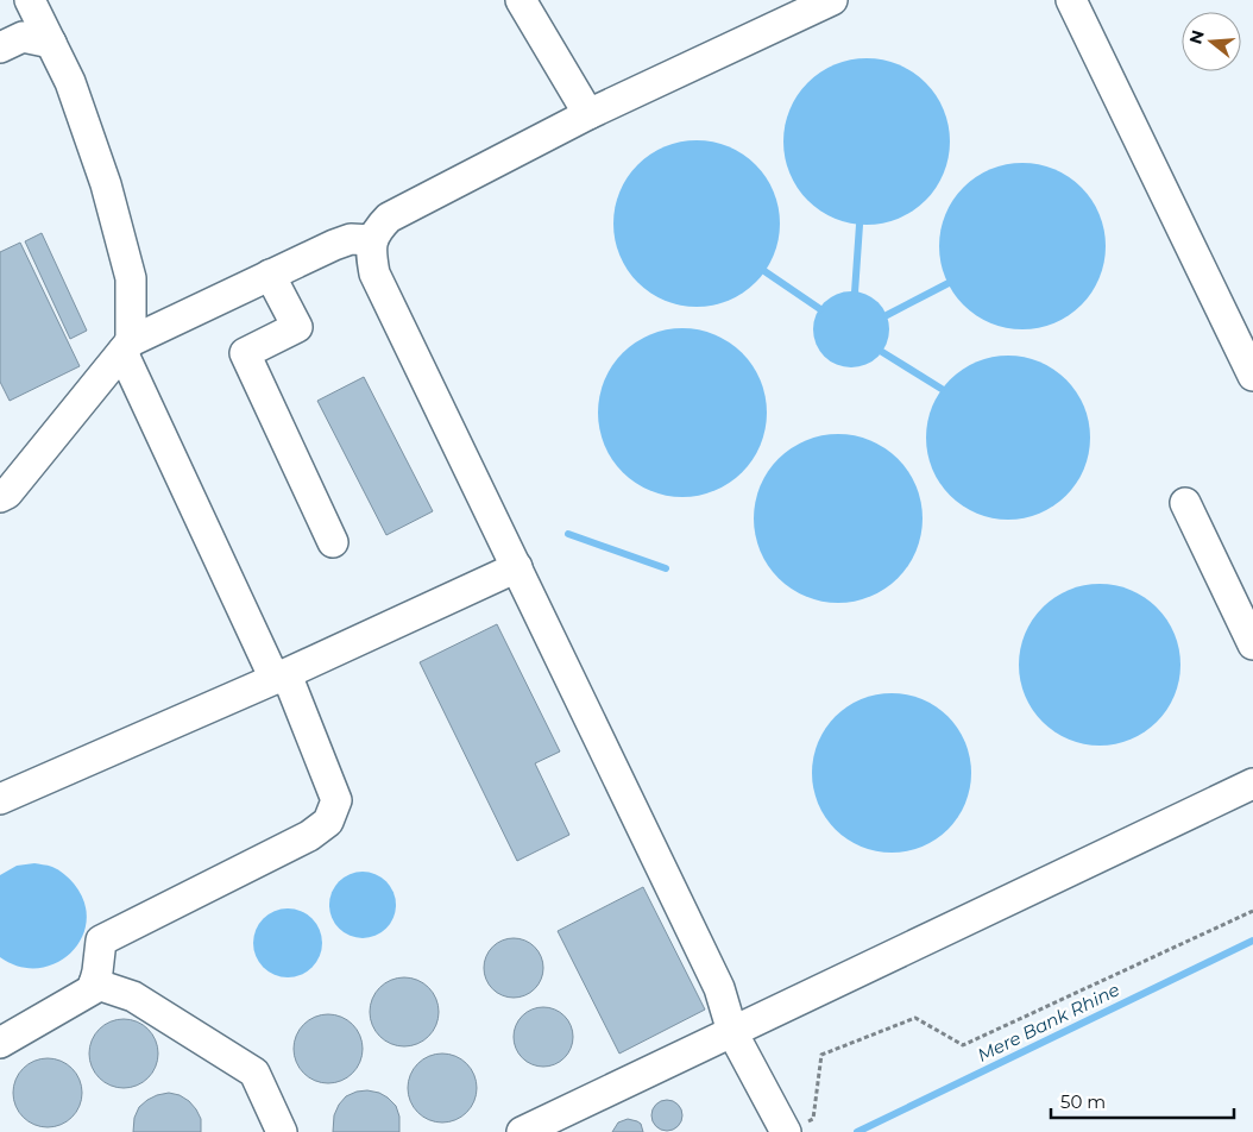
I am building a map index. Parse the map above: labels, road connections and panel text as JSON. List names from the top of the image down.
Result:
{
  "water": ["Mere Bank Rhine"],
  "scale_bar": "50 m",
  "north": "left"
}
